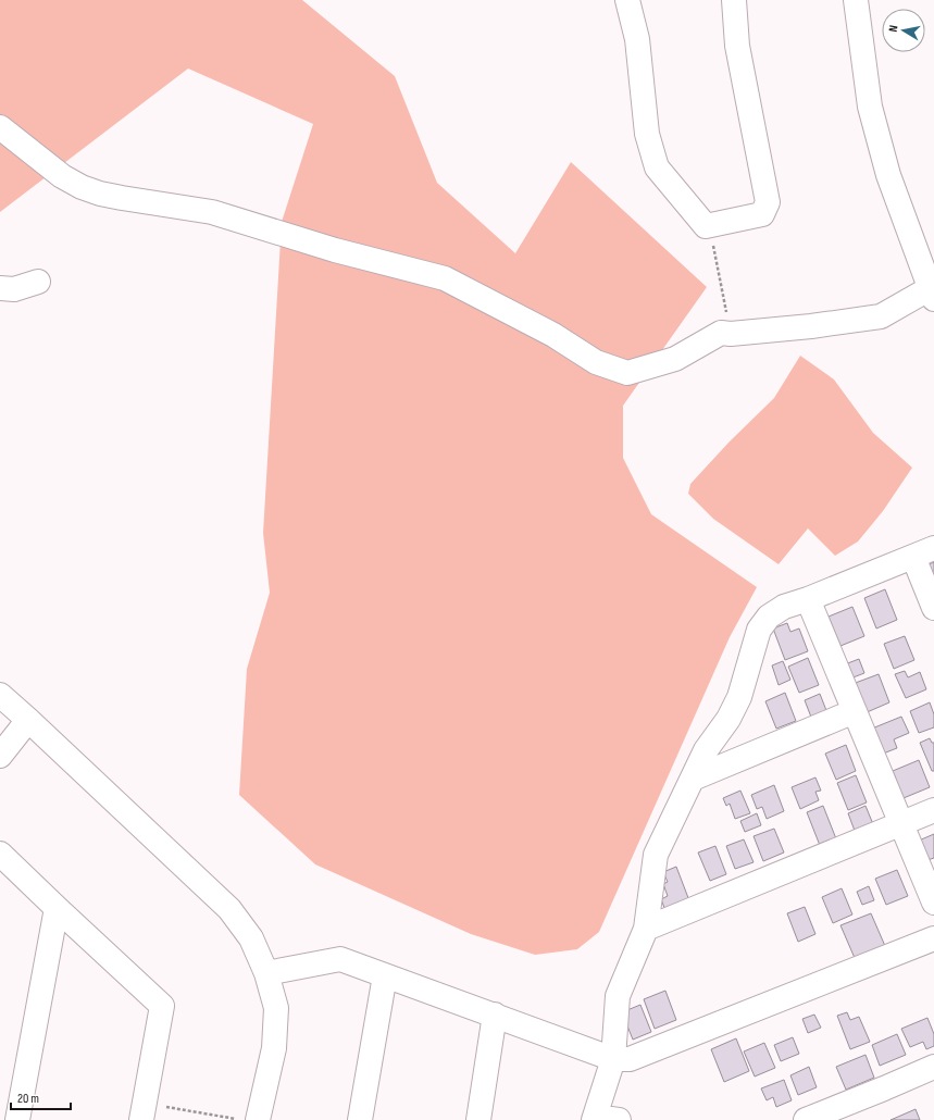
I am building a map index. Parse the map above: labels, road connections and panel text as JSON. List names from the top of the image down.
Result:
{
  "scale_bar": "20 m",
  "north": "left"
}
